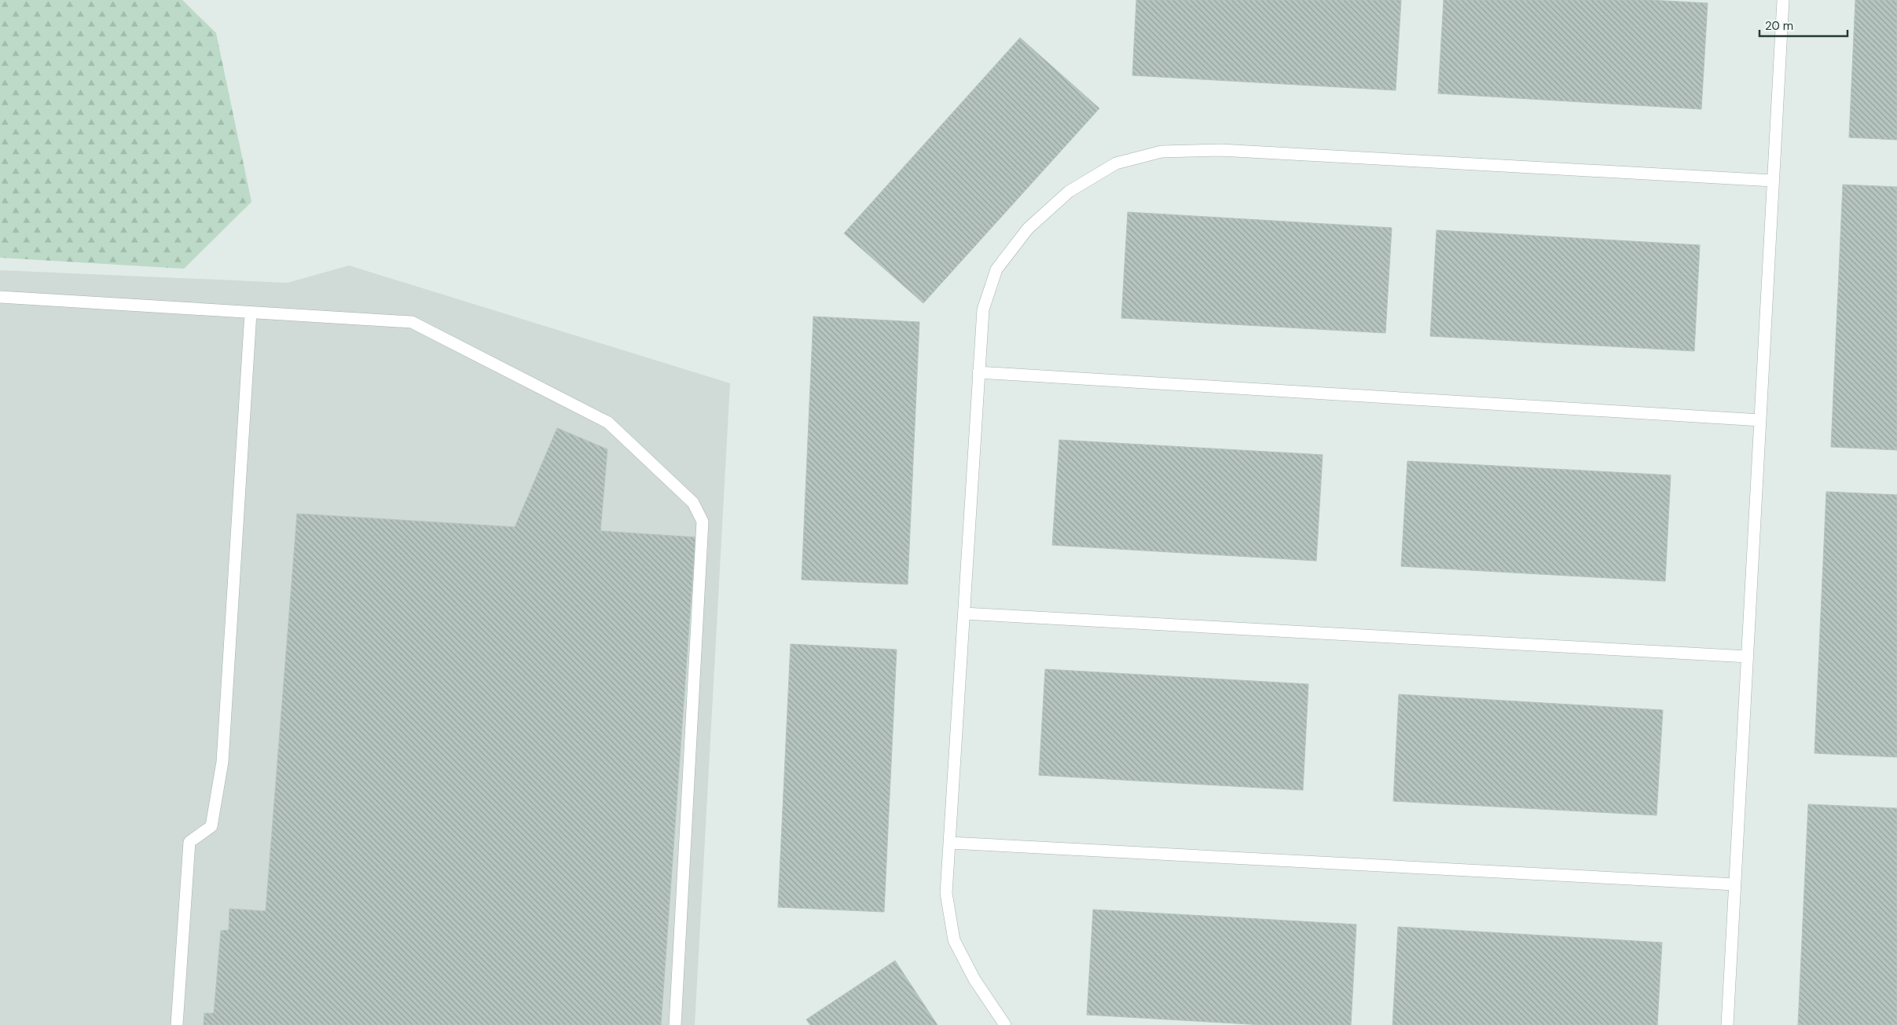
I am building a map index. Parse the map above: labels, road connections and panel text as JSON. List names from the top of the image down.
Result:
{
  "scale_bar": "20 m"
}
